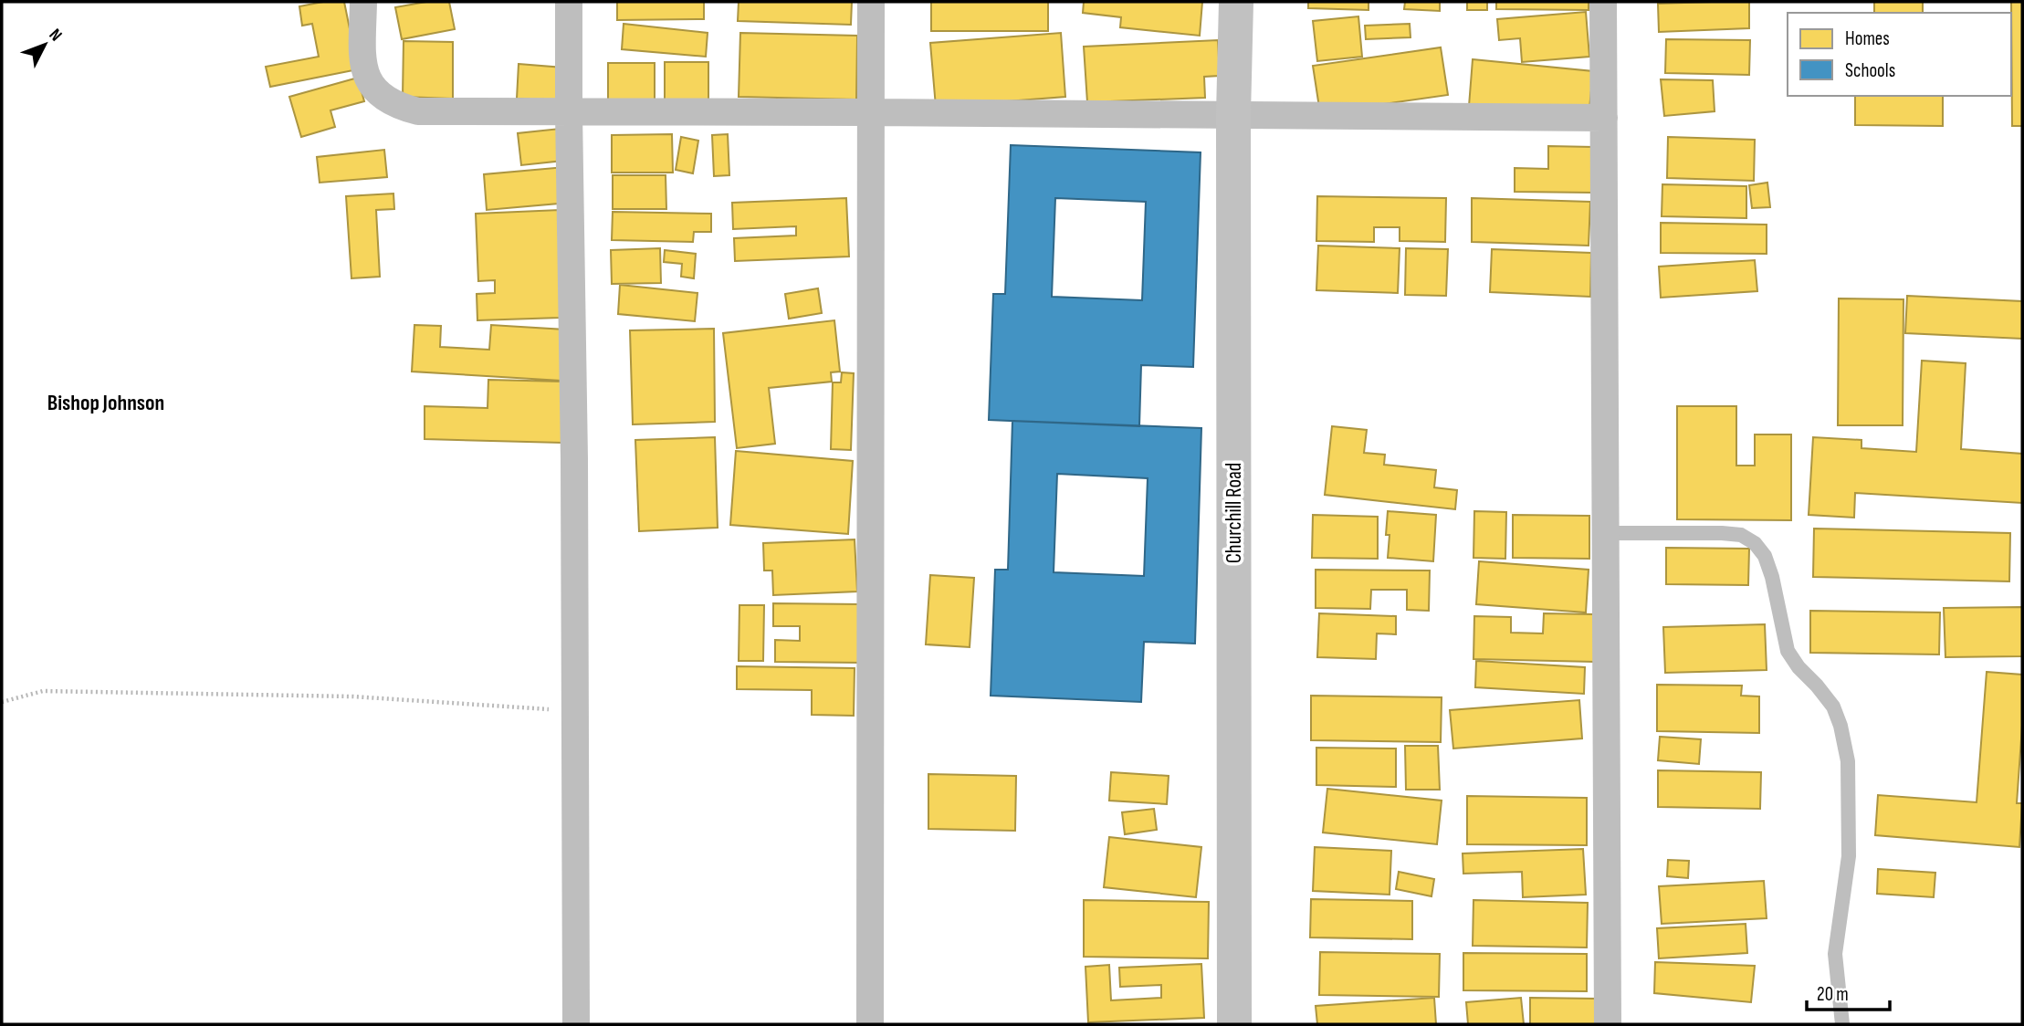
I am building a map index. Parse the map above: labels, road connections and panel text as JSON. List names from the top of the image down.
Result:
{
  "streets": {
    "street": ["Churchill Road"]
  },
  "districts": ["Bishop Johnson"],
  "legend": ["Homes", "Schools"],
  "scale_bar": "20 m",
  "north": "top right"
}
